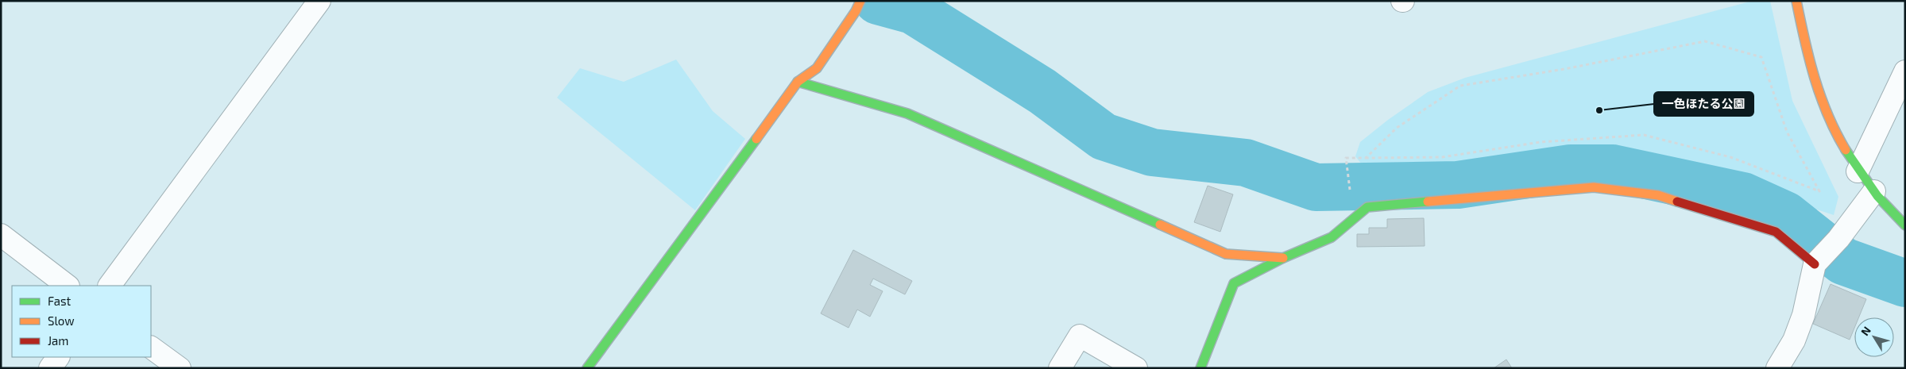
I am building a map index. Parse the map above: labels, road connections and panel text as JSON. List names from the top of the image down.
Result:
{
  "places": ["一色ほたる公園"],
  "legend": ["Fast", "Slow", "Jam"],
  "north": "top left"
}
